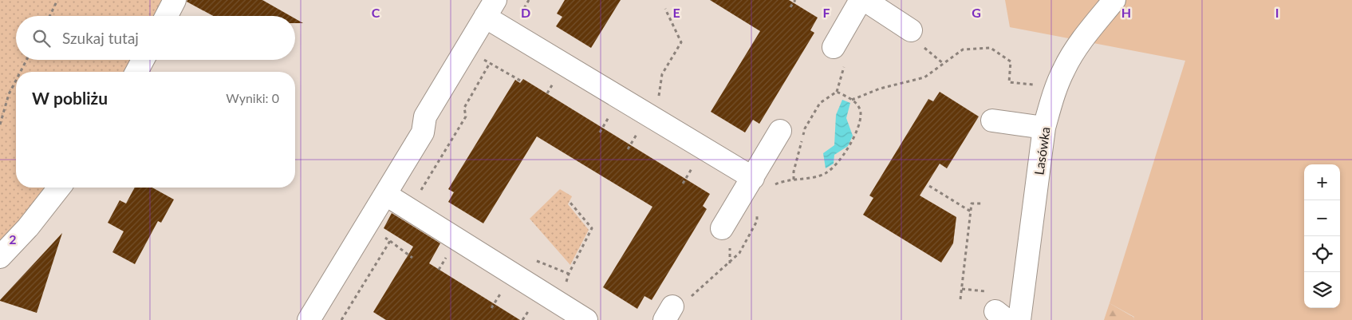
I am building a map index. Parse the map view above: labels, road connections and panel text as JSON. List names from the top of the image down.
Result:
{
  "streets": {
    "street": ["Lasówka"]
  },
  "page": {
    "search": "Szukaj tutaj",
    "heading": ["W pobliżu", "Wyniki: 0"],
    "map_buttons": ["+", "−"]
  },
  "grid": {
    "columns": [
      "C",
      "D",
      "E",
      "F",
      "G",
      "H",
      "I"
    ],
    "rows": ["2"]
  }
}
